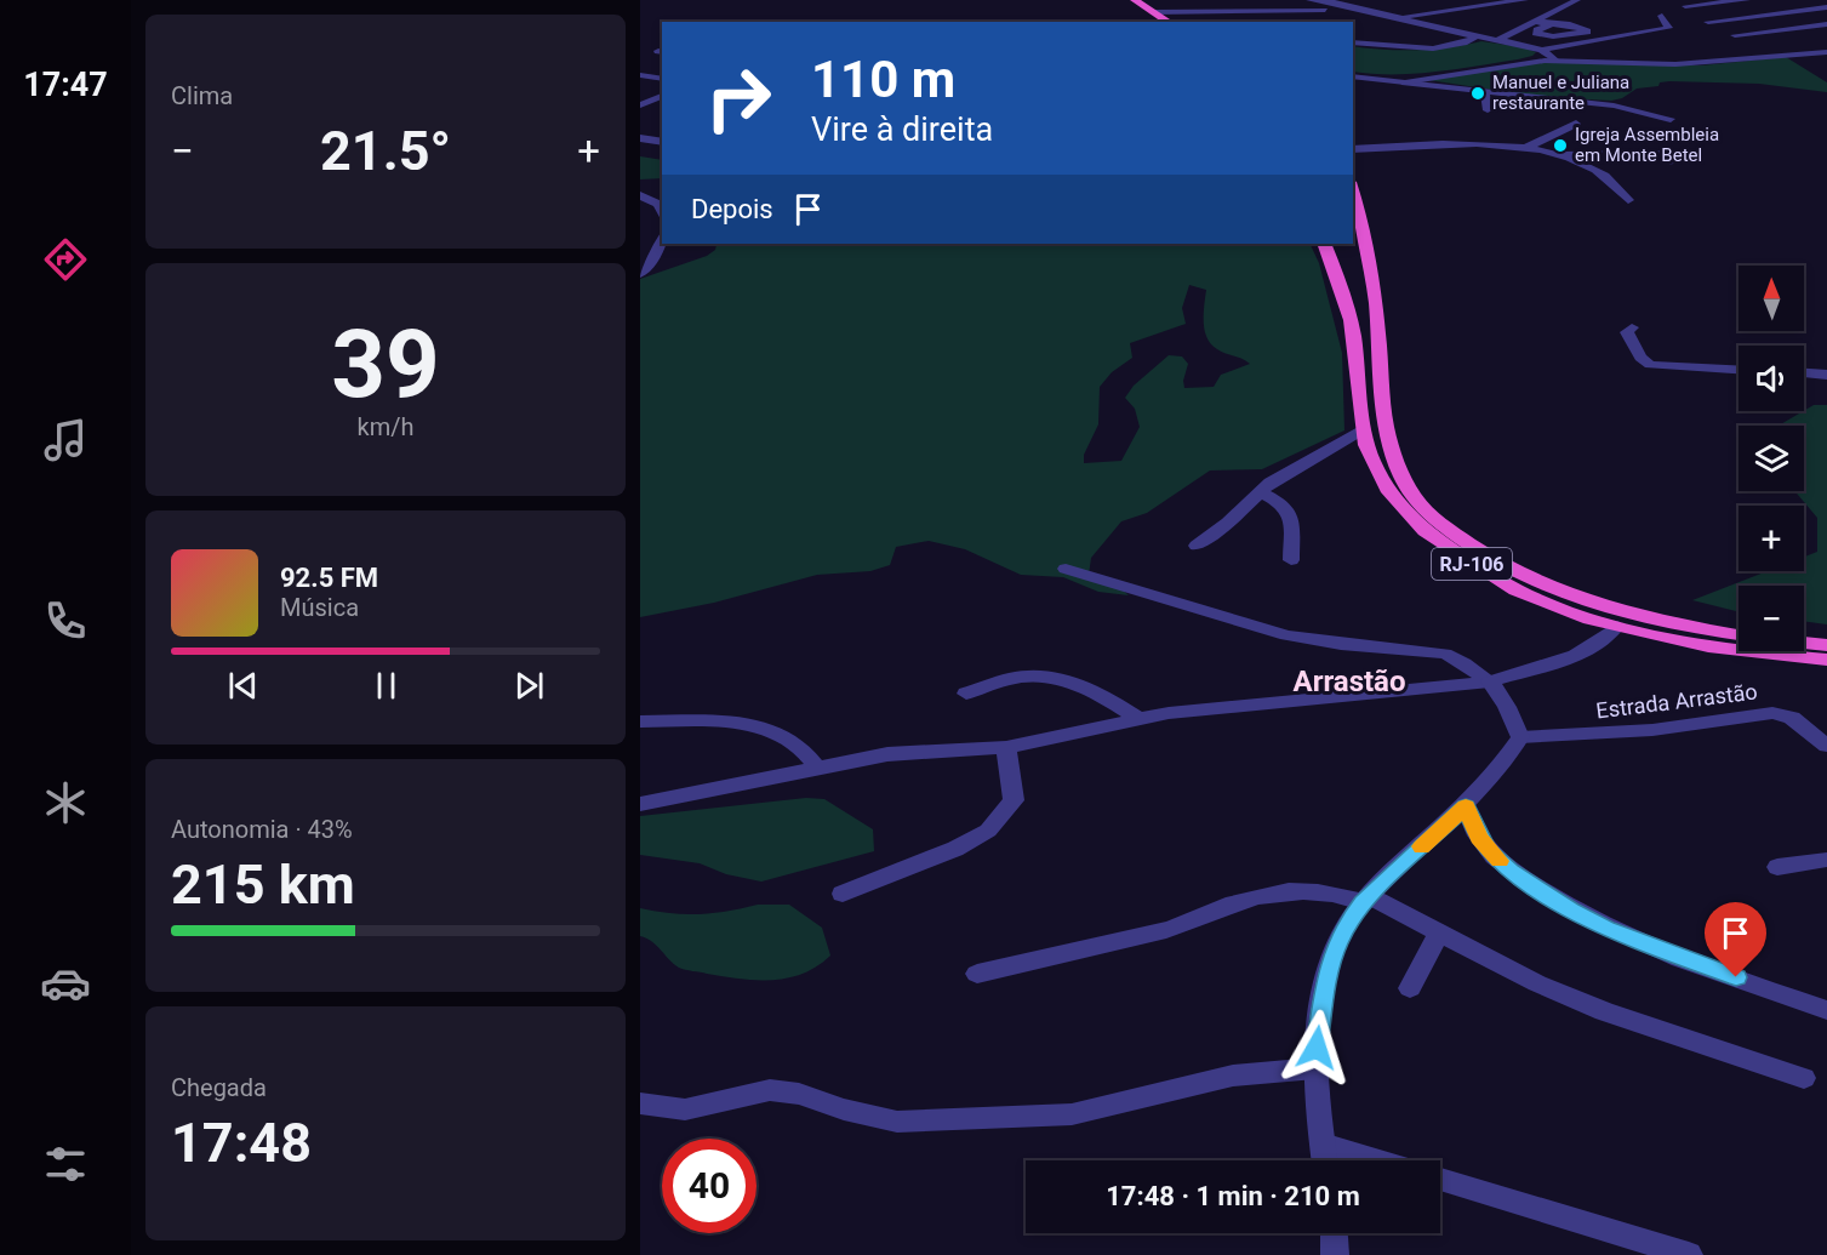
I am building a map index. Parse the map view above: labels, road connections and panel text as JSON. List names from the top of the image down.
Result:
{
  "streets": {
    "highway": ["RJ-106"],
    "street": ["Estrada Arrastão"]
  },
  "districts": ["Arrastão"],
  "places": ["Manuel e Juliana restaurante", "Igreja Assembleia em Monte Betel"],
  "north": "top",
  "page": {
    "tabs": "17:47",
    "tile": [
      "Clima",
      ["39", "km/h"],
      ["Autonomia · 43%", "215 km"],
      ["Chegada", "17:48"]
    ],
    "turn": ["110 m", "Vire à direita"],
    "heat": ["−", "21.5°", "+"],
    "then": "Depois",
    "map_buttons": ["+", "−"],
    "song": ["92.5 FM", "Música"],
    "limit": "40",
    "trip": "17:48 · 1 min · 210 m"
  }
}
